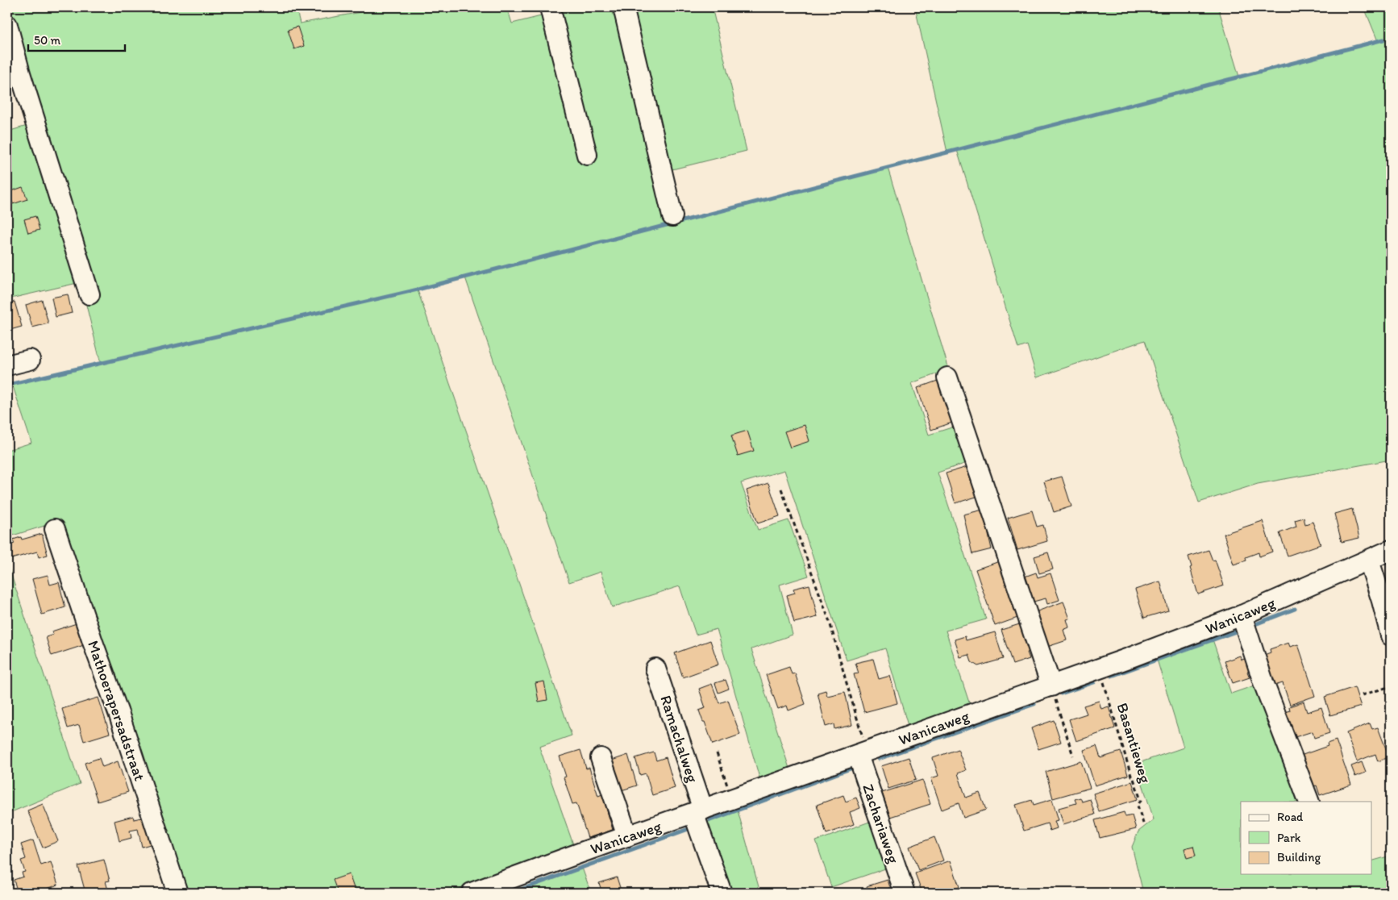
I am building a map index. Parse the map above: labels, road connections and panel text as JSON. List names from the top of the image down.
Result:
{
  "streets": {
    "street": [
      "Wanicaweg",
      "Mathoerapersadstraat",
      "Ramachalweg",
      "Zachariaweg"
    ],
    "path": ["Basantieweg"]
  },
  "crossings": [
    ["Wanicaweg", "Ramachalweg"],
    ["Wanicaweg", "Basantieweg"],
    ["Wanicaweg", "Zachariaweg"]
  ],
  "legend": ["Road", "Park", "Building"],
  "scale_bar": "50 m"
}
